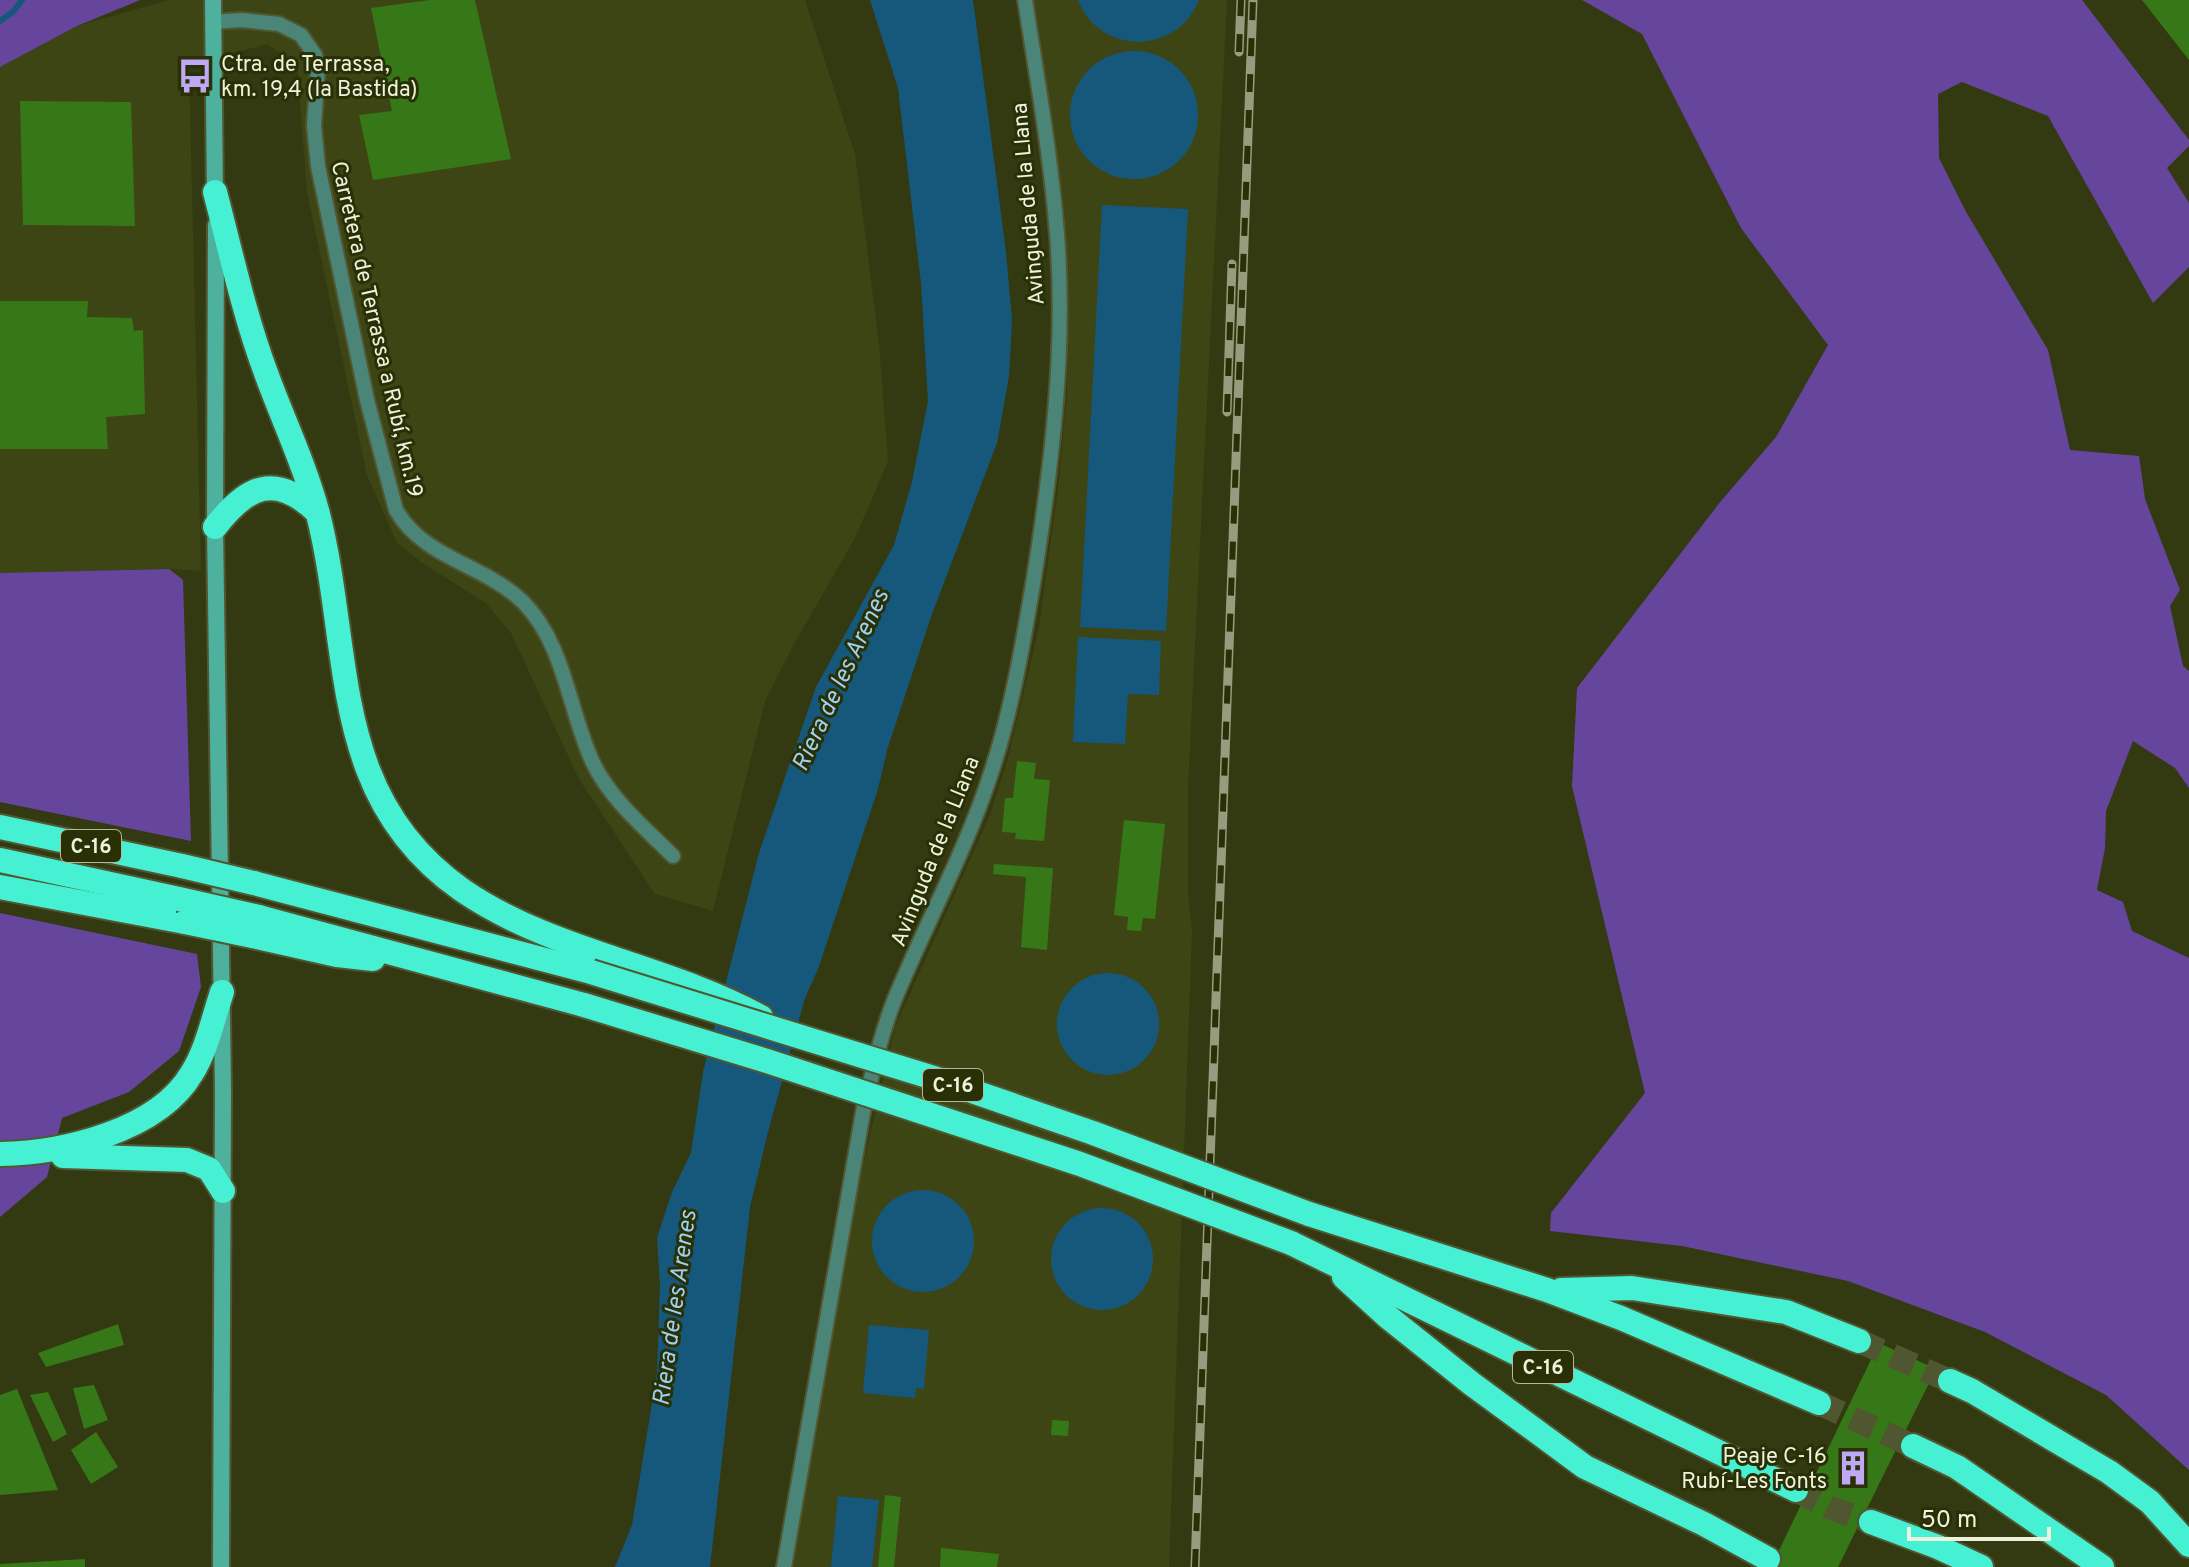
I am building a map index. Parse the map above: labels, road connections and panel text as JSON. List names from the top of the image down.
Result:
{
  "streets": {
    "highway": ["C-16"],
    "street": ["Avinguda de la Llana", "Carretera de Terrassa a Rubí, km.19"]
  },
  "water": ["Riera de les Arenes"],
  "places": {
    "bus stop": ["Ctra. de Terrassa, km. 19,4 (la Bastida)"],
    "building": ["Peaje C-16 Rubí-Les Fonts"]
  },
  "scale_bar": "50 m"
}
